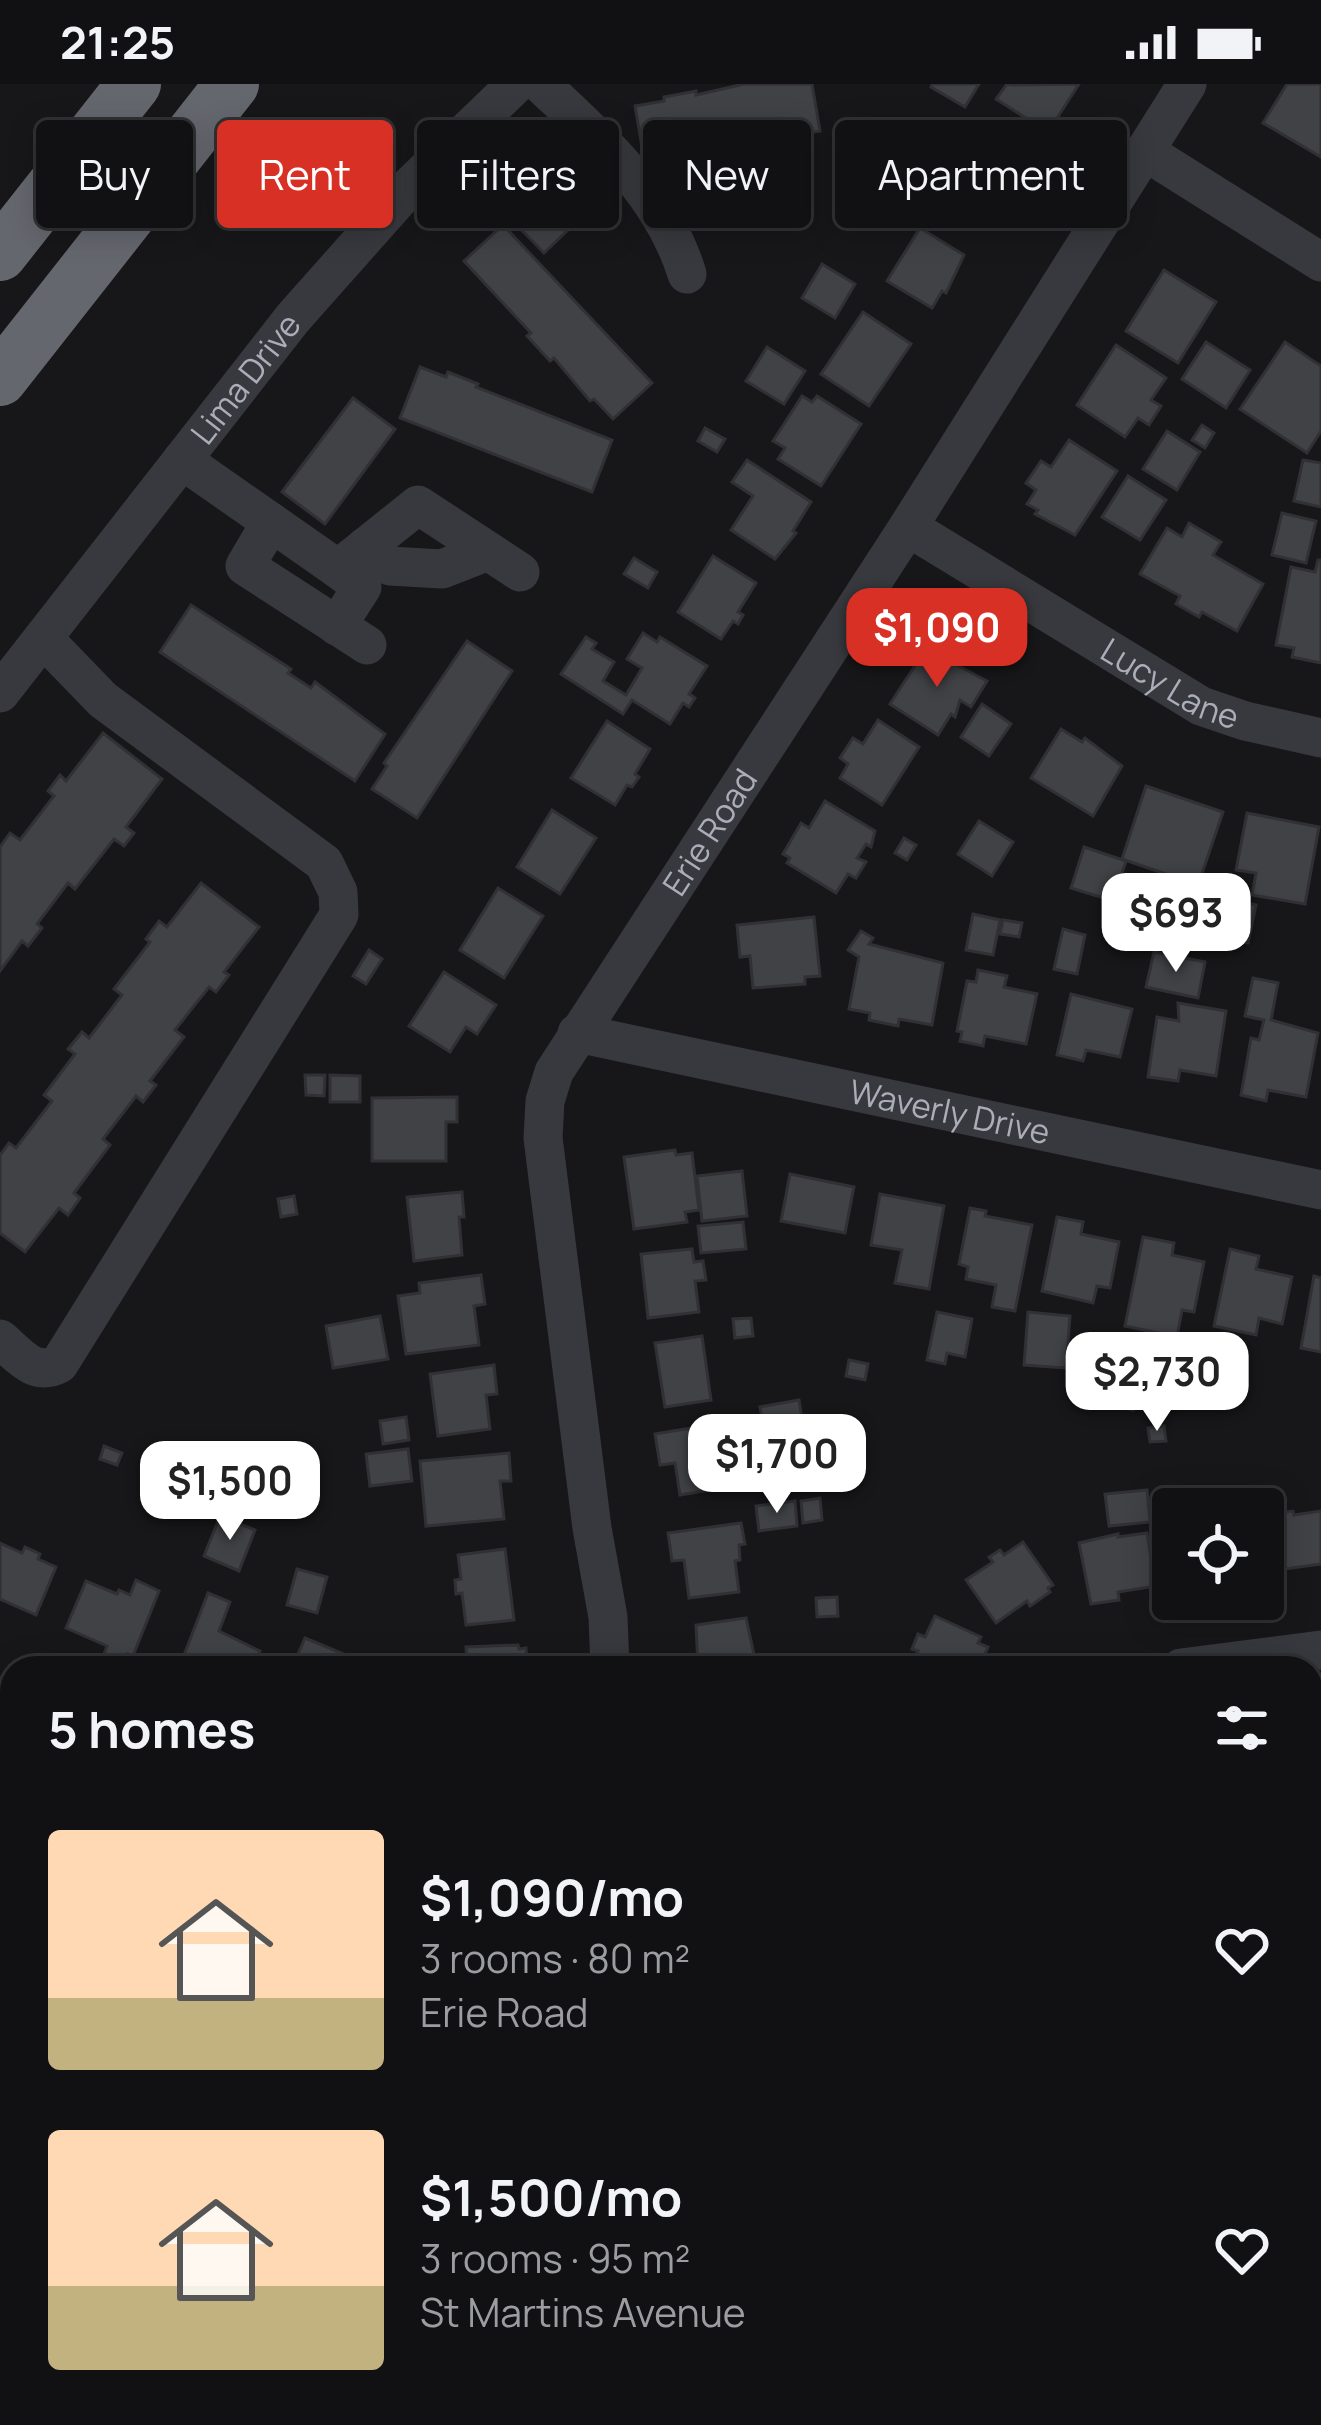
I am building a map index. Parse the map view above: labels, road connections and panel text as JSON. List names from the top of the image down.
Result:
{
  "streets": {
    "street": [
      "Lima Drive",
      "Lucy Lane",
      "Erie Road",
      "Waverly Drive"
    ]
  },
  "crossings": [
    ["Lucy Lane", "Erie Road"],
    ["Erie Road", "Waverly Drive"]
  ],
  "page": {
    "status": "21:25",
    "chip": [
      "Buy",
      "Rent",
      "Filters",
      "New",
      "Apartment"
    ],
    "price": [
      "$1,090",
      "$693",
      "$2,730",
      "$1,700",
      "$1,500"
    ],
    "heading": "5 homes",
    "list": [
      {
        "name": "$1,090/mo",
        "note": "3 rooms · 80 m² · Erie Road"
      },
      {
        "name": "$1,500/mo",
        "note": "3 rooms · 95 m² · St Martins Avenue"
      }
    ]
  }
}
